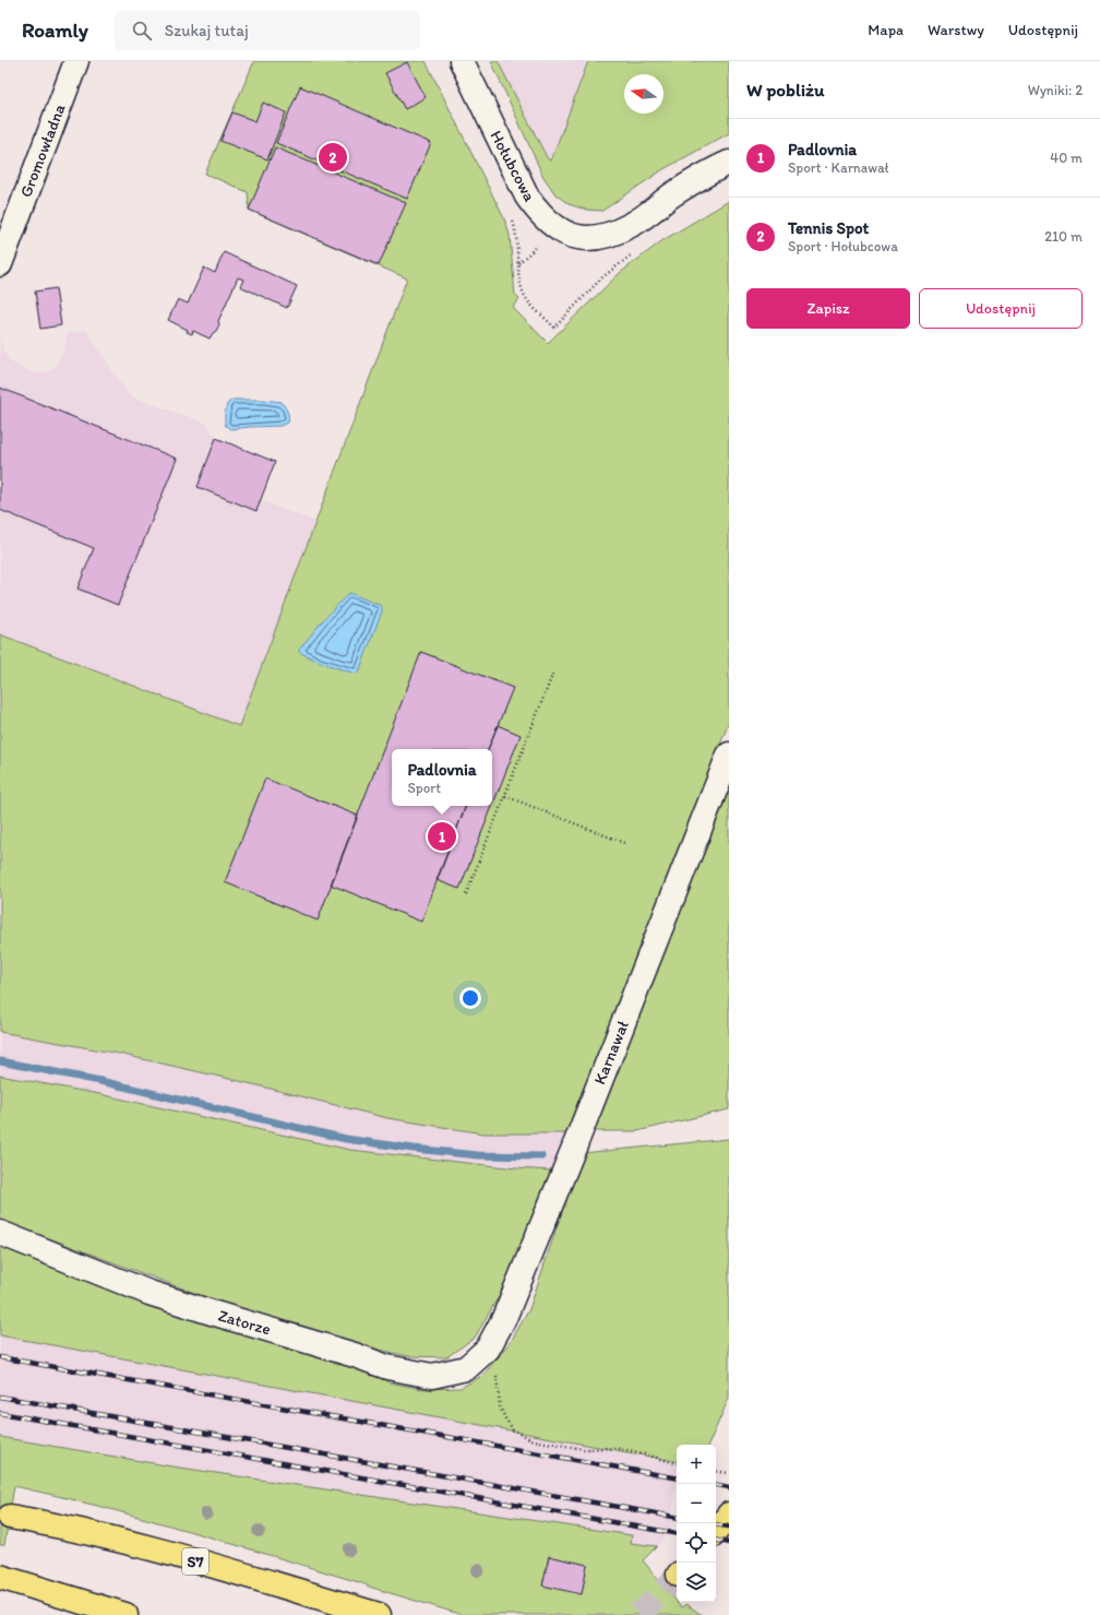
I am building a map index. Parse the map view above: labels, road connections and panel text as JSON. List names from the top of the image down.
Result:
{
  "streets": {
    "highway": ["S7"],
    "street": [
      "Gromowładna",
      "Hołubcowa",
      "Karnawał",
      "Zatorze"
    ]
  },
  "crossings": [
    ["Karnawał", "Zatorze"]
  ],
  "north": "left",
  "page": {
    "header": "Roamly",
    "search": "Szukaj tutaj",
    "nav": ["Mapa", "Warstwy", "Udostępnij"],
    "heading": ["W pobliżu", "Wyniki: 2"],
    "list": [
      {
        "mark": "1",
        "name": "Padlovnia",
        "note": "Sport · Karnawał",
        "value": "40 m"
      },
      {
        "mark": "2",
        "name": "Tennis Spot",
        "note": "Sport · Hołubcowa",
        "value": "210 m"
      }
    ],
    "pins": ["2", "1"],
    "buttons": ["Zapisz", "Udostępnij"],
    "popup": ["Padlovnia", "Sport"],
    "map_buttons": ["+", "−"]
  }
}
